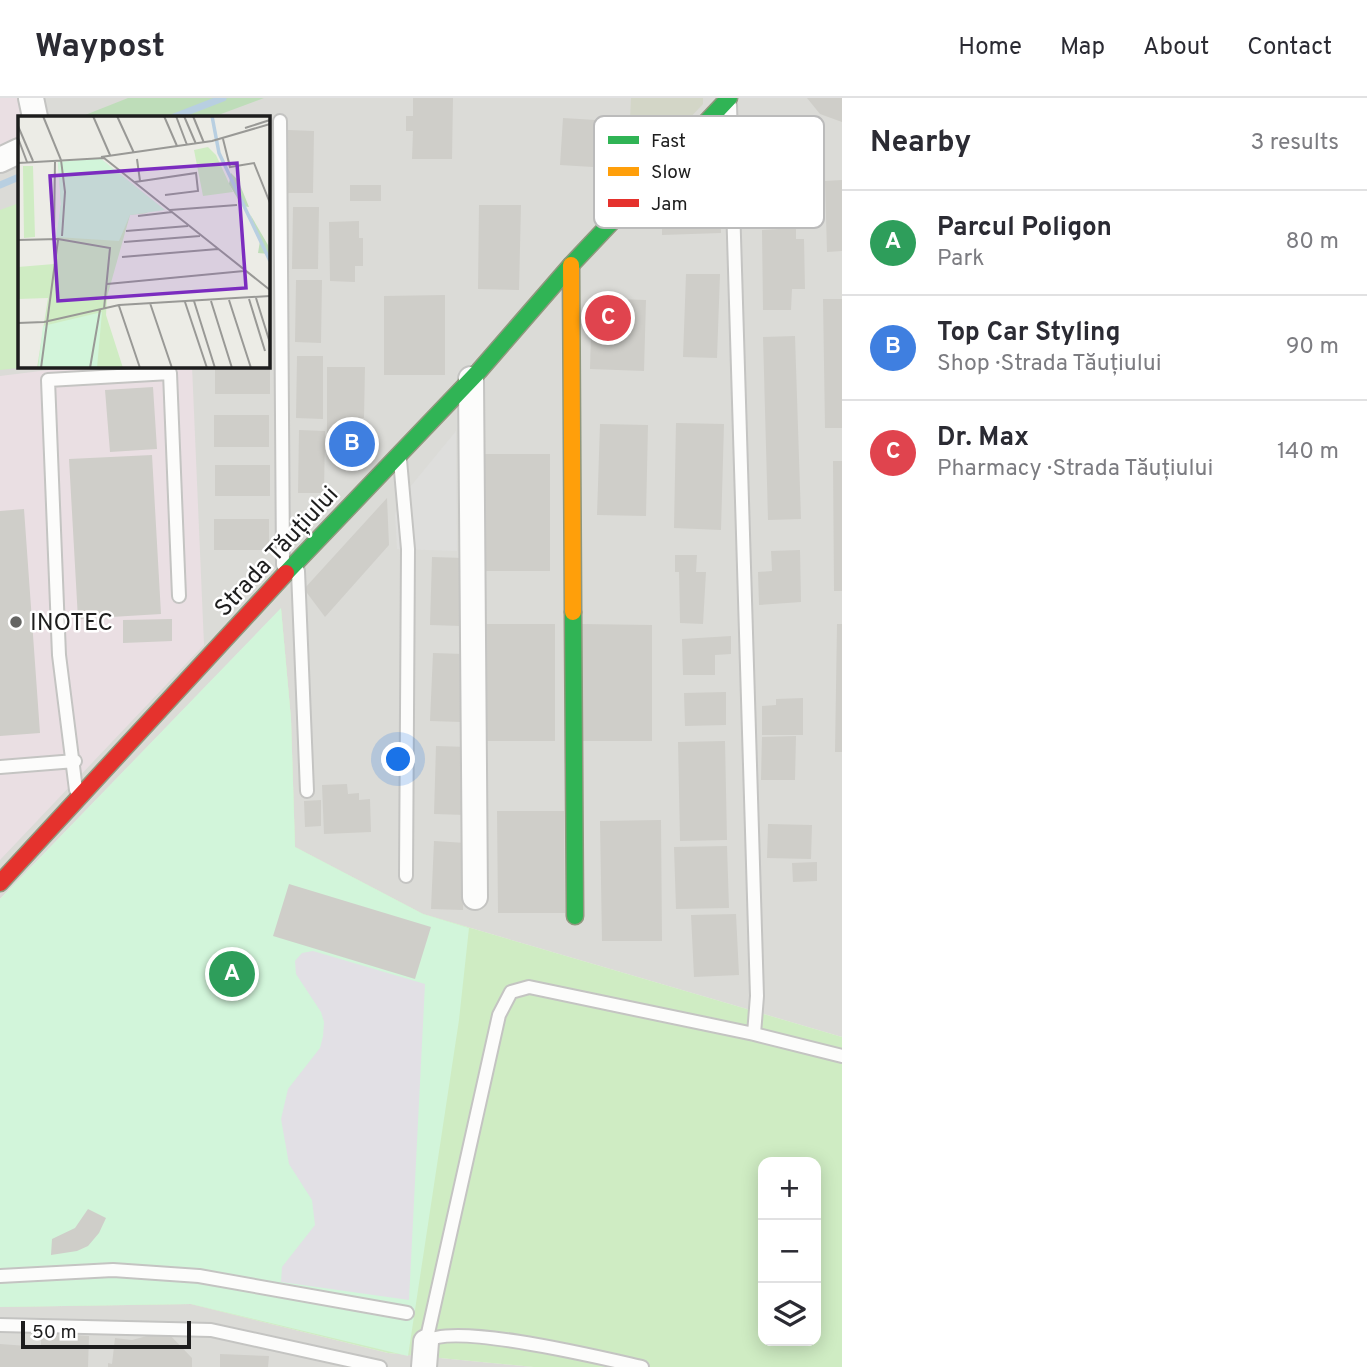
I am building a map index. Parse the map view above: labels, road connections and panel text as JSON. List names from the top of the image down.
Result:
{
  "streets": {
    "main road": ["Strada Tăuțiului"]
  },
  "places": ["INOTEC"],
  "legend": ["Fast", "Slow", "Jam"],
  "scale_bar": "50 m",
  "page": {
    "header": "Waypost",
    "nav": [
      "Home",
      "Map",
      "About",
      "Contact"
    ],
    "heading": ["Nearby", "3 results"],
    "list": [
      {
        "mark": "A",
        "name": "Parcul Poligon",
        "note": "Park",
        "value": "80 m"
      },
      {
        "mark": "B",
        "name": "Top Car Styling",
        "note": "Shop · Strada Tăuțiului",
        "value": "90 m"
      },
      {
        "mark": "C",
        "name": "Dr. Max",
        "note": "Pharmacy · Strada Tăuțiului",
        "value": "140 m"
      }
    ],
    "pins": ["C", "B", "A"],
    "map_buttons": ["+", "−"],
    "scale": "50 m"
  }
}
